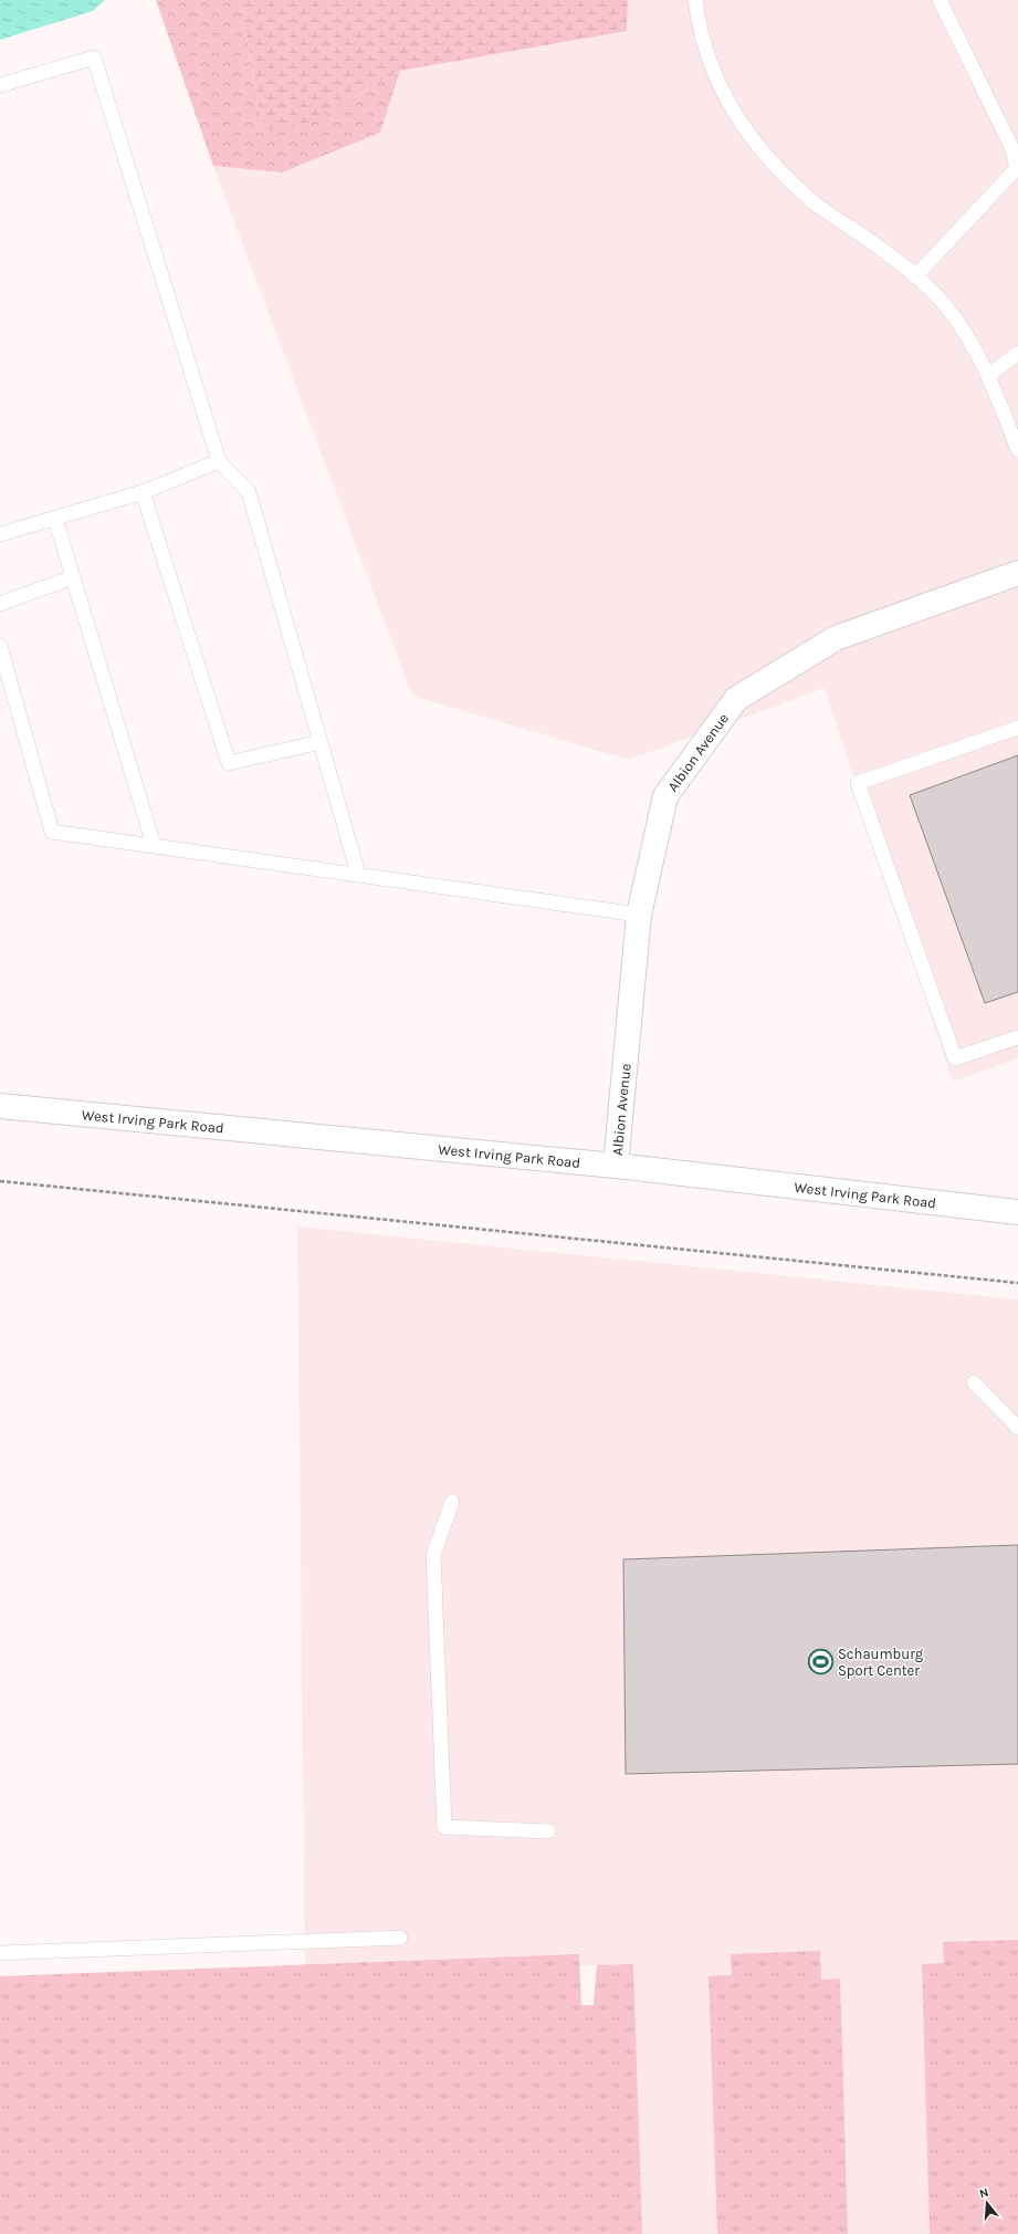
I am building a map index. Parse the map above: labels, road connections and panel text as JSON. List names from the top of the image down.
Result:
{
  "streets": {
    "main road": ["Albion Avenue", "West Irving Park Road"]
  },
  "crossings": [
    ["Albion Avenue", "West Irving Park Road"]
  ],
  "places": {
    "sports": ["Schaumburg Sport Center"]
  },
  "north": "top"
}
